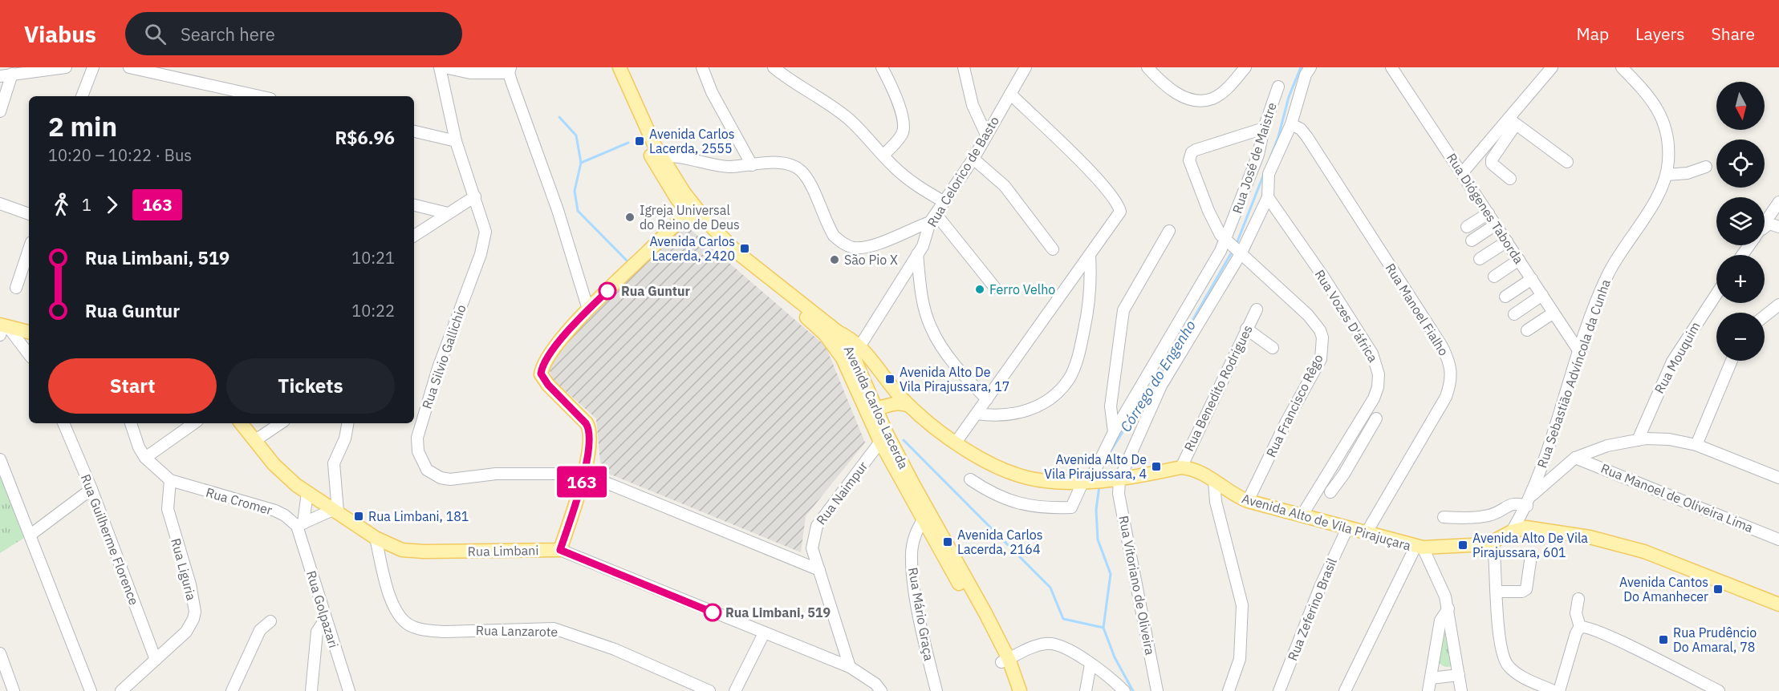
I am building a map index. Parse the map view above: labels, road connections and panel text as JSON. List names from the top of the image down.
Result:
{
  "streets": {
    "main road": ["Avenida Carlos Lacerda", "Avenida Alto de Vila Pirajuçara", "Rua Limbani"],
    "street": [
      "Rua José de Maistre",
      "Rua Celorico de Basto",
      "Rua Diógenes Taborda",
      "Rua Manoel Fialho",
      "Rua Vozes D'áfrica",
      "Rua Silvio Gallichio",
      "Rua Mouquim",
      "Rua Sebastião Advíncola da Cunha",
      "Rua Benedito Rodrigues",
      "Rua Francisco Rêgo",
      "Rua Naimpur",
      "Rua Manoel de Oliveira Lima",
      "Rua Cromer",
      "Rua Guilherme Florence",
      "Rua Liguria",
      "Rua Vitoriano de Oliveira",
      "Rua Golpazari",
      "Rua Zeferino Brasil",
      "Rua Mário Graça",
      "Rua Lanzarote"
    ]
  },
  "crossings": [
    ["Rua José de Maistre", "Rua Francisco Rêgo"],
    ["Rua José de Maistre", "Avenida Alto de Vila Pirajuçara"],
    ["Rua Celorico de Basto", "Avenida Carlos Lacerda"],
    ["Rua Celorico de Basto", "Avenida Alto de Vila Pirajuçara"],
    ["Rua Diógenes Taborda", "Rua Sebastião Advíncola da Cunha"],
    ["Rua Manoel Fialho", "Avenida Alto de Vila Pirajuçara"],
    ["Rua Vozes D'áfrica", "Avenida Alto de Vila Pirajuçara"],
    ["Rua Silvio Gallichio", "Rua Naimpur"],
    ["Rua Sebastião Advíncola da Cunha", "Avenida Alto de Vila Pirajuçara"],
    ["Rua Benedito Rodrigues", "Avenida Alto de Vila Pirajuçara"],
    ["Rua Francisco Rêgo", "Avenida Alto de Vila Pirajuçara"],
    ["Avenida Carlos Lacerda", "Rua Naimpur"],
    ["Avenida Carlos Lacerda", "Avenida Alto de Vila Pirajuçara"],
    ["Avenida Carlos Lacerda", "Rua Mário Graça"],
    ["Rua Naimpur", "Rua Limbani"],
    ["Rua Cromer", "Rua Liguria"],
    ["Rua Cromer", "Rua Golpazari"],
    ["Avenida Alto de Vila Pirajuçara", "Rua Vitoriano de Oliveira"],
    ["Avenida Alto de Vila Pirajuçara", "Rua Zeferino Brasil"],
    ["Rua Guilherme Florence", "Rua Liguria"],
    ["Rua Limbani", "Rua Lanzarote"]
  ],
  "water": ["Córrego do Engenho"],
  "places": {
    "transit": [
      "Avenida Carlos Lacerda, 2555",
      "Avenida Carlos Lacerda, 2420",
      "Avenida Alto De Vila Pirajussara, 17",
      "Avenida Alto De Vila Pirajussara, 4",
      "Rua Limbani, 181",
      "Avenida Carlos Lacerda, 2164",
      "Avenida Alto De Vila Pirajussara, 601",
      "Avenida Cantos Do Amanhecer",
      "Rua Prudêncio Do Amaral, 78"
    ],
    "other": [
      "Igreja Universal do Reino de Deus",
      "São Pio X",
      "Ferro Velho",
      "Rua Guntur",
      "Rua Limbani, 519"
    ]
  },
  "lines": ["bus line 163"],
  "north": "bottom",
  "page": {
    "header": "Viabus",
    "search": "Search here",
    "nav": ["Map", "Layers", "Share"],
    "on_map": "163",
    "map_buttons": ["+", "−"],
    "heading": ["2 min", "10:20 – 10:22 · Bus", "R$6.96"],
    "legs": ["1", "163"],
    "list": [
      {
        "name": "Rua Limbani, 519",
        "value": "10:21"
      },
      {
        "name": "Rua Guntur",
        "value": "10:22"
      }
    ],
    "buttons": ["Start", "Tickets"]
  }
}
